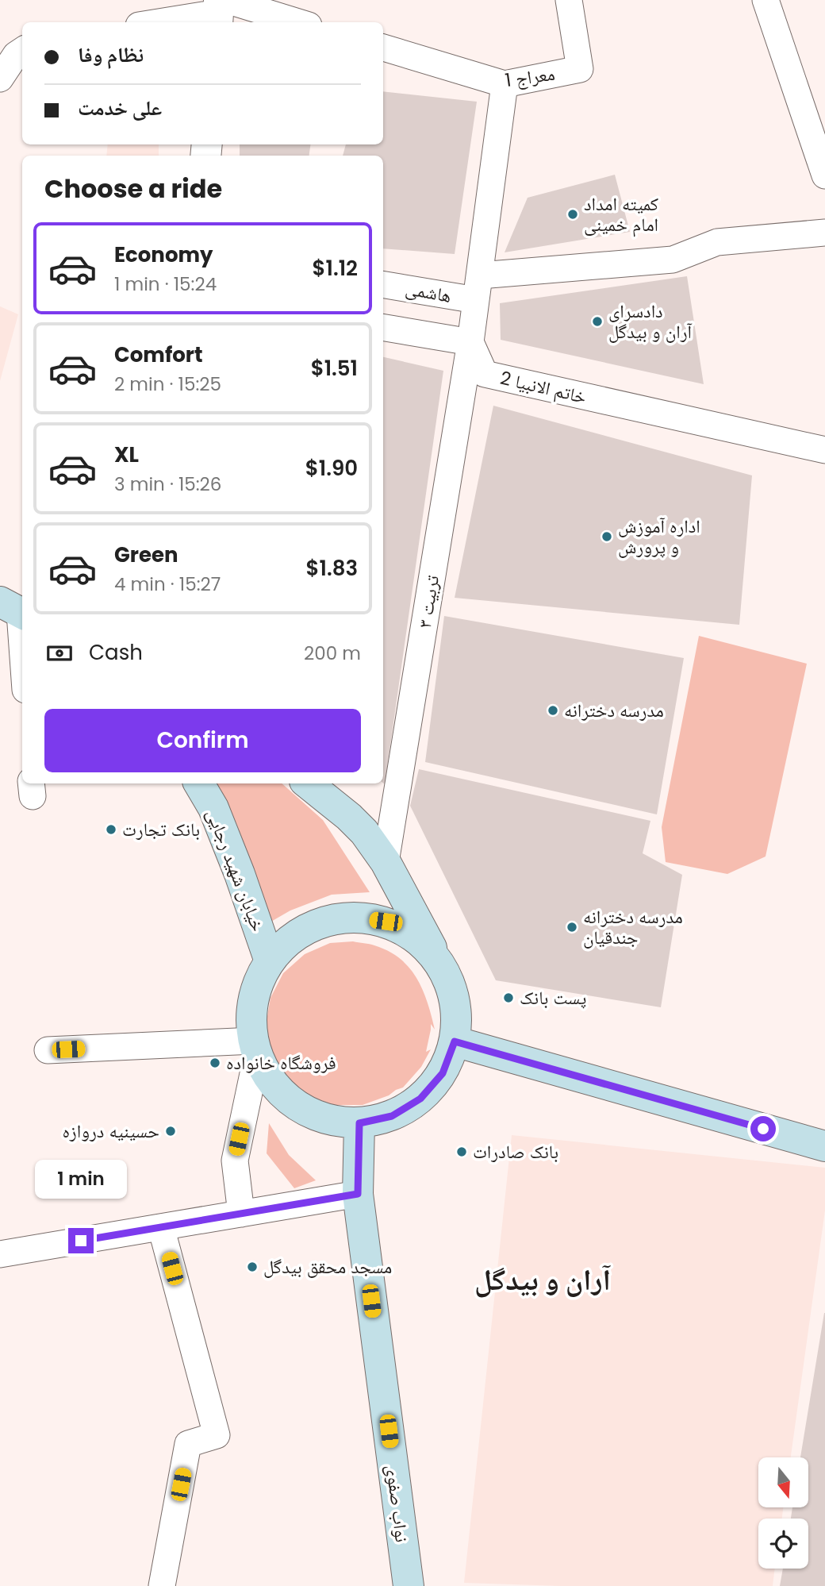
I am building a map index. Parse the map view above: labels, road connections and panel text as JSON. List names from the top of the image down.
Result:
{
  "streets": {
    "main road": ["خیابان شهید رجایی", "نواب صفوی"],
    "street": [
      "معراج 1",
      "هاشمی",
      "خاتم الانبیا 2",
      "تربیت ۳"
    ]
  },
  "crossings": [
    ["خاتم الانبیا 2", "تربیت ۳"]
  ],
  "districts": ["آران و بیدگل"],
  "places": [
    "کمیته امداد امام خمینی",
    "دادسرای آران و بیدگل",
    "اداره آموزش و پرورش",
    "مدرسه دخترانه",
    "بانک تجارت",
    "مدرسه دخترانه جندقیان",
    "پست بانک",
    "فروشگاه خانواده",
    "حسینیه دروازه",
    "بانک صادرات",
    "مسجد محقق بیدگل"
  ],
  "north": "bottom",
  "page": {
    "banner": ["نظام وفا", "علی خدمت"],
    "heading": "Choose a ride",
    "list": [
      {
        "name": "Economy",
        "note": "1 min · 15:24",
        "value": "$1.12"
      },
      {
        "name": "Comfort",
        "note": "2 min · 15:25",
        "value": "$1.51"
      },
      {
        "name": "XL",
        "note": "3 min · 15:26",
        "value": "$1.90"
      },
      {
        "name": "Green",
        "note": "4 min · 15:27",
        "value": "$1.83"
      }
    ],
    "pay": ["Cash", "200 m"],
    "buttons": "Confirm",
    "bubble": "1 min"
  }
}
